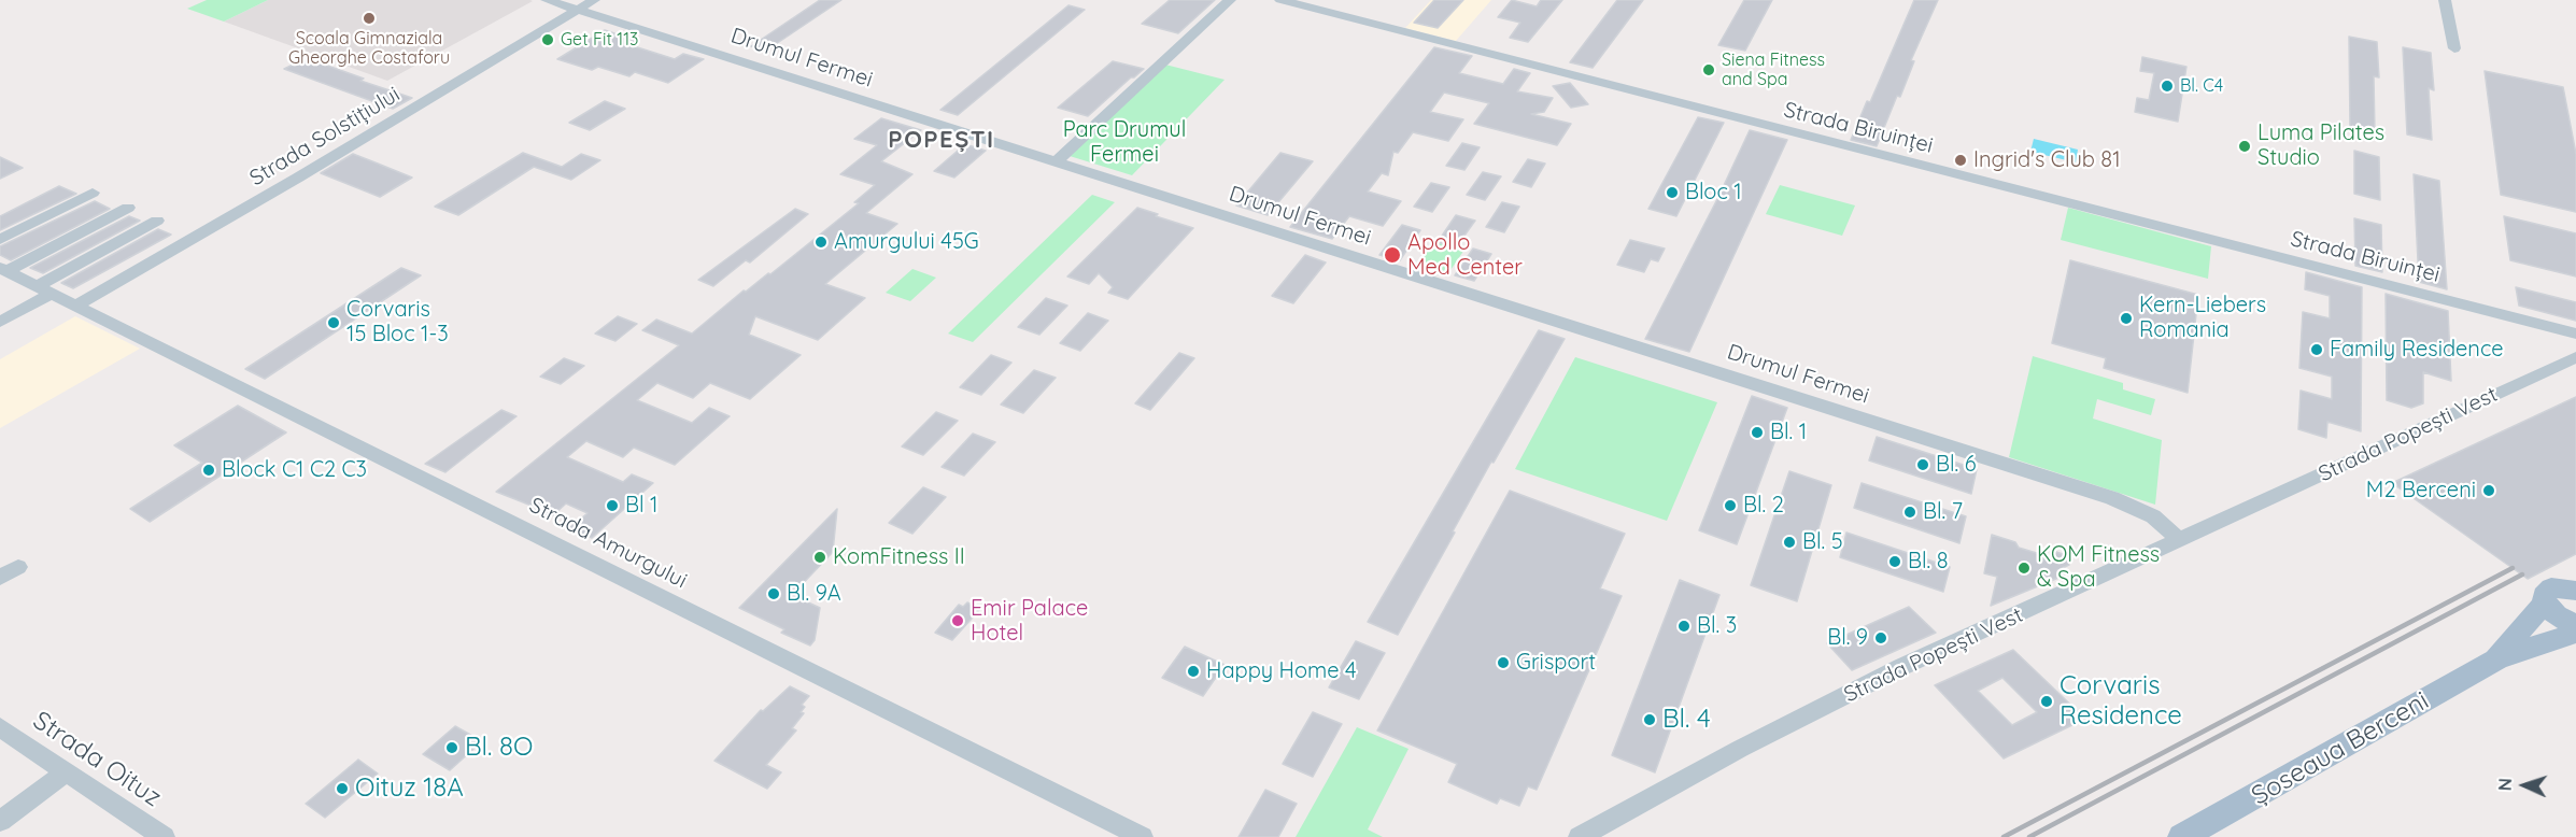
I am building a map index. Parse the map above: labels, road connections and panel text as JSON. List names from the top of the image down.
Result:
{
  "streets": {
    "main road": ["Șoseaua Berceni"],
    "street": [
      "Drumul Fermei",
      "Strada Biruinței",
      "Strada Solstițiului",
      "Strada Popești Vest",
      "Strada Amurgului",
      "Strada Oituz"
    ]
  },
  "crossings": [
    ["Drumul Fermei", "Strada Solstițiului"],
    ["Drumul Fermei", "Strada Popești Vest"],
    ["Strada Solstițiului", "Strada Amurgului"]
  ],
  "districts": ["POPEȘTI"],
  "parks": ["Parc Drumul Fermei"],
  "places": [
    "Scoala Gimnaziala Gheorghe Costaforu",
    "Get Fit 113",
    "Siena Fitness and Spa",
    "Bl. C4",
    "Luma Pilates Studio",
    "Ingrid's Club 81",
    "Bloc 1",
    "Amurgului 45G",
    "Apollo Med Center",
    "Kern-Liebers Romania",
    "Corvaris 15 Bloc 1-3",
    "Family Residence",
    "Bl. 1",
    "Bl. 6",
    "Block C1 C2 C3",
    "M2 Berceni",
    "Bl 1",
    "Bl. 2",
    "Bl. 7",
    "Bl. 5",
    "KomFitness II",
    "Bl. 8",
    "KOM Fitness & Spa",
    "Bl. 9A",
    "Emir Palace Hotel",
    "Bl. 3",
    "Bl. 9",
    "Grisport",
    "Happy Home 4",
    "Corvaris Residence",
    "Bl. 4",
    "Bl. 8O",
    "Oituz 18A"
  ],
  "north": "left"
}
